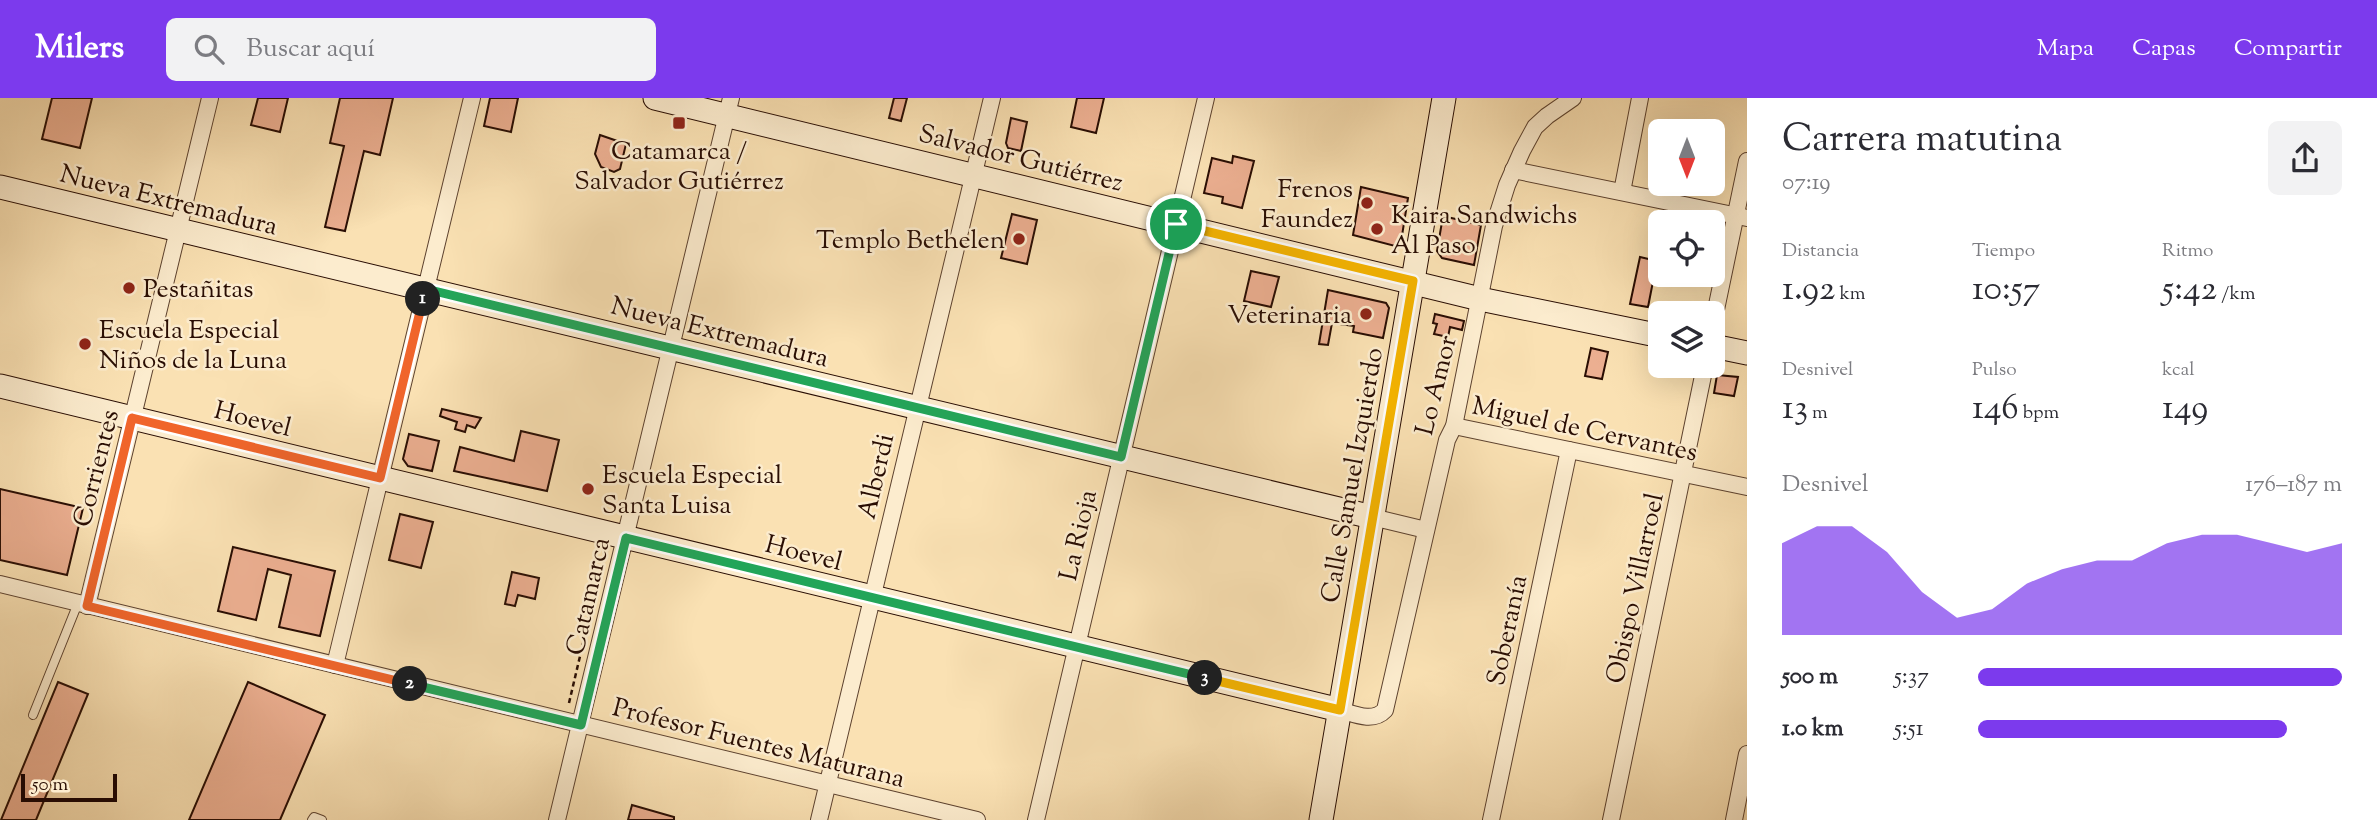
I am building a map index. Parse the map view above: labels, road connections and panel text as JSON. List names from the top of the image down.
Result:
{
  "streets": {
    "street": [
      "Salvador Gutiérrez",
      "Nueva Extremadura",
      "Lo Amor",
      "Hoevel",
      "Miguel de Cervantes",
      "Corrientes",
      "Calle Samuel Izquierdo",
      "Alberdi",
      "La Rioja",
      "Obispo Villarroel",
      "Catamarca",
      "Soberanía",
      "Profesor Fuentes Maturana"
    ]
  },
  "crossings": [
    ["Salvador Gutiérrez", "Lo Amor"],
    ["Salvador Gutiérrez", "Calle Samuel Izquierdo"],
    ["Salvador Gutiérrez", "Alberdi"],
    ["Salvador Gutiérrez", "La Rioja"],
    ["Salvador Gutiérrez", "Catamarca"],
    ["Nueva Extremadura", "Lo Amor"],
    ["Nueva Extremadura", "Corrientes"],
    ["Nueva Extremadura", "Calle Samuel Izquierdo"],
    ["Nueva Extremadura", "Alberdi"],
    ["Nueva Extremadura", "La Rioja"],
    ["Nueva Extremadura", "Catamarca"],
    ["Lo Amor", "Hoevel"],
    ["Lo Amor", "Miguel de Cervantes"],
    ["Hoevel", "Corrientes"],
    ["Hoevel", "Calle Samuel Izquierdo"],
    ["Hoevel", "Alberdi"],
    ["Hoevel", "La Rioja"],
    ["Hoevel", "Catamarca"],
    ["Miguel de Cervantes", "Obispo Villarroel"],
    ["Miguel de Cervantes", "Soberanía"],
    ["Corrientes", "Profesor Fuentes Maturana"],
    ["Alberdi", "Profesor Fuentes Maturana"],
    ["Catamarca", "Profesor Fuentes Maturana"]
  ],
  "places": {
    "transit": ["Catamarca / Salvador Gutiérrez"],
    "other": [
      "Frenos Faundez",
      "Kaira Sandwichs Al Paso",
      "Templo Bethelen",
      "Pestañitas",
      "Veterinaria",
      "Escuela Especial Niños de la Luna",
      "Escuela Especial Santa Luisa"
    ]
  },
  "scale_bar": "50 m",
  "north": "bottom",
  "page": {
    "header": "Milers",
    "search": "Buscar aquí",
    "nav": ["Mapa", "Capas", "Compartir"],
    "heading": ["Carrera matutina", "07:19"],
    "stats": [
      ["Distancia", "1.92 km"],
      ["Tiempo", "10:57"],
      ["Ritmo", "5:42 /km"],
      ["Desnivel", "13 m"],
      ["Pulso", "146 bpm"],
      ["kcal", "149"]
    ],
    "pins": ["1", "3", "2"],
    "chart": ["Desnivel", "176–187 m"],
    "list": [
      {
        "name": "500 m",
        "note": "5:37"
      },
      {
        "name": "1.0 km",
        "note": "5:51"
      }
    ],
    "scale": "50 m"
  }
}
